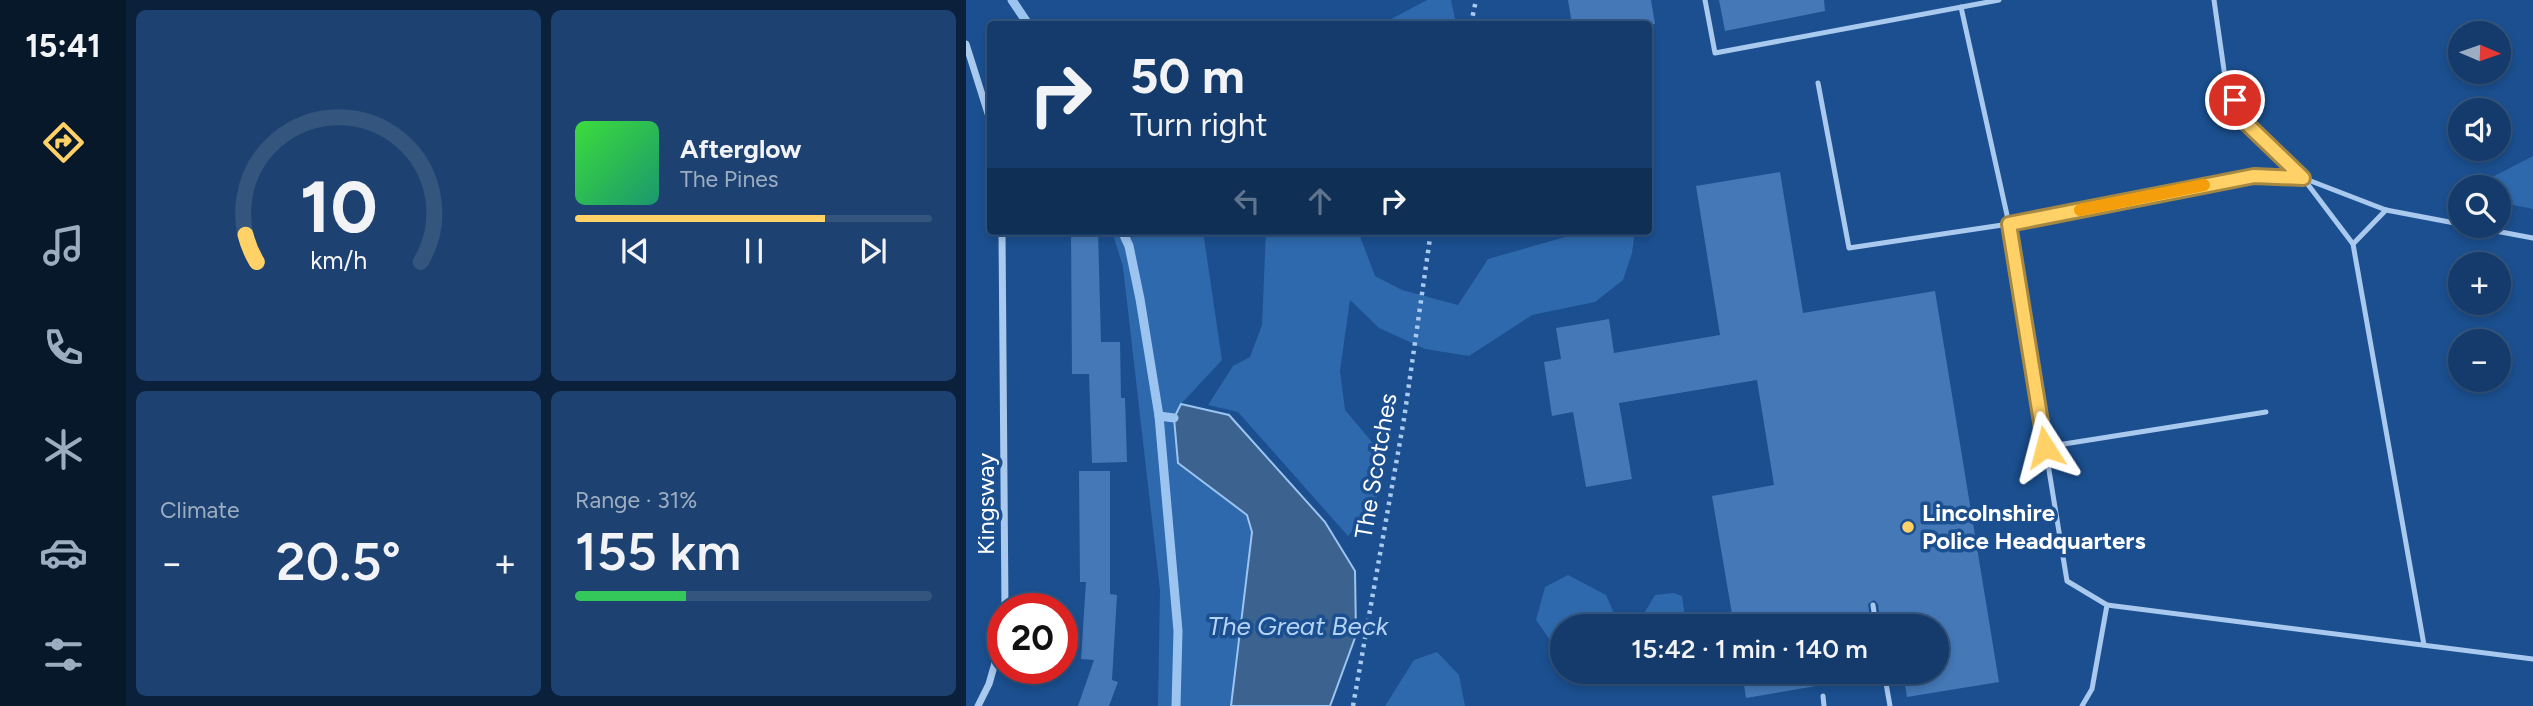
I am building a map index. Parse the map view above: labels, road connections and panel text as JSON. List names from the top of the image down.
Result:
{
  "streets": {
    "street": ["Kingsway"],
    "path": ["The Scotches"]
  },
  "water": ["The Great Beck"],
  "places": ["Lincolnshire Police Headquarters"],
  "north": "right",
  "page": {
    "tabs": "15:41",
    "map_buttons": ["+", "−"],
    "turn": ["50 m", "Turn right"],
    "song": ["Afterglow", "The Pines"],
    "tile": [
      "Climate",
      ["Range · 31%", "155 km"]
    ],
    "heat": ["−", "20.5°", "+"],
    "limit": "20",
    "trip": "15:42 · 1 min · 140 m",
    "gauge": ["10", "km/h"]
  }
}
